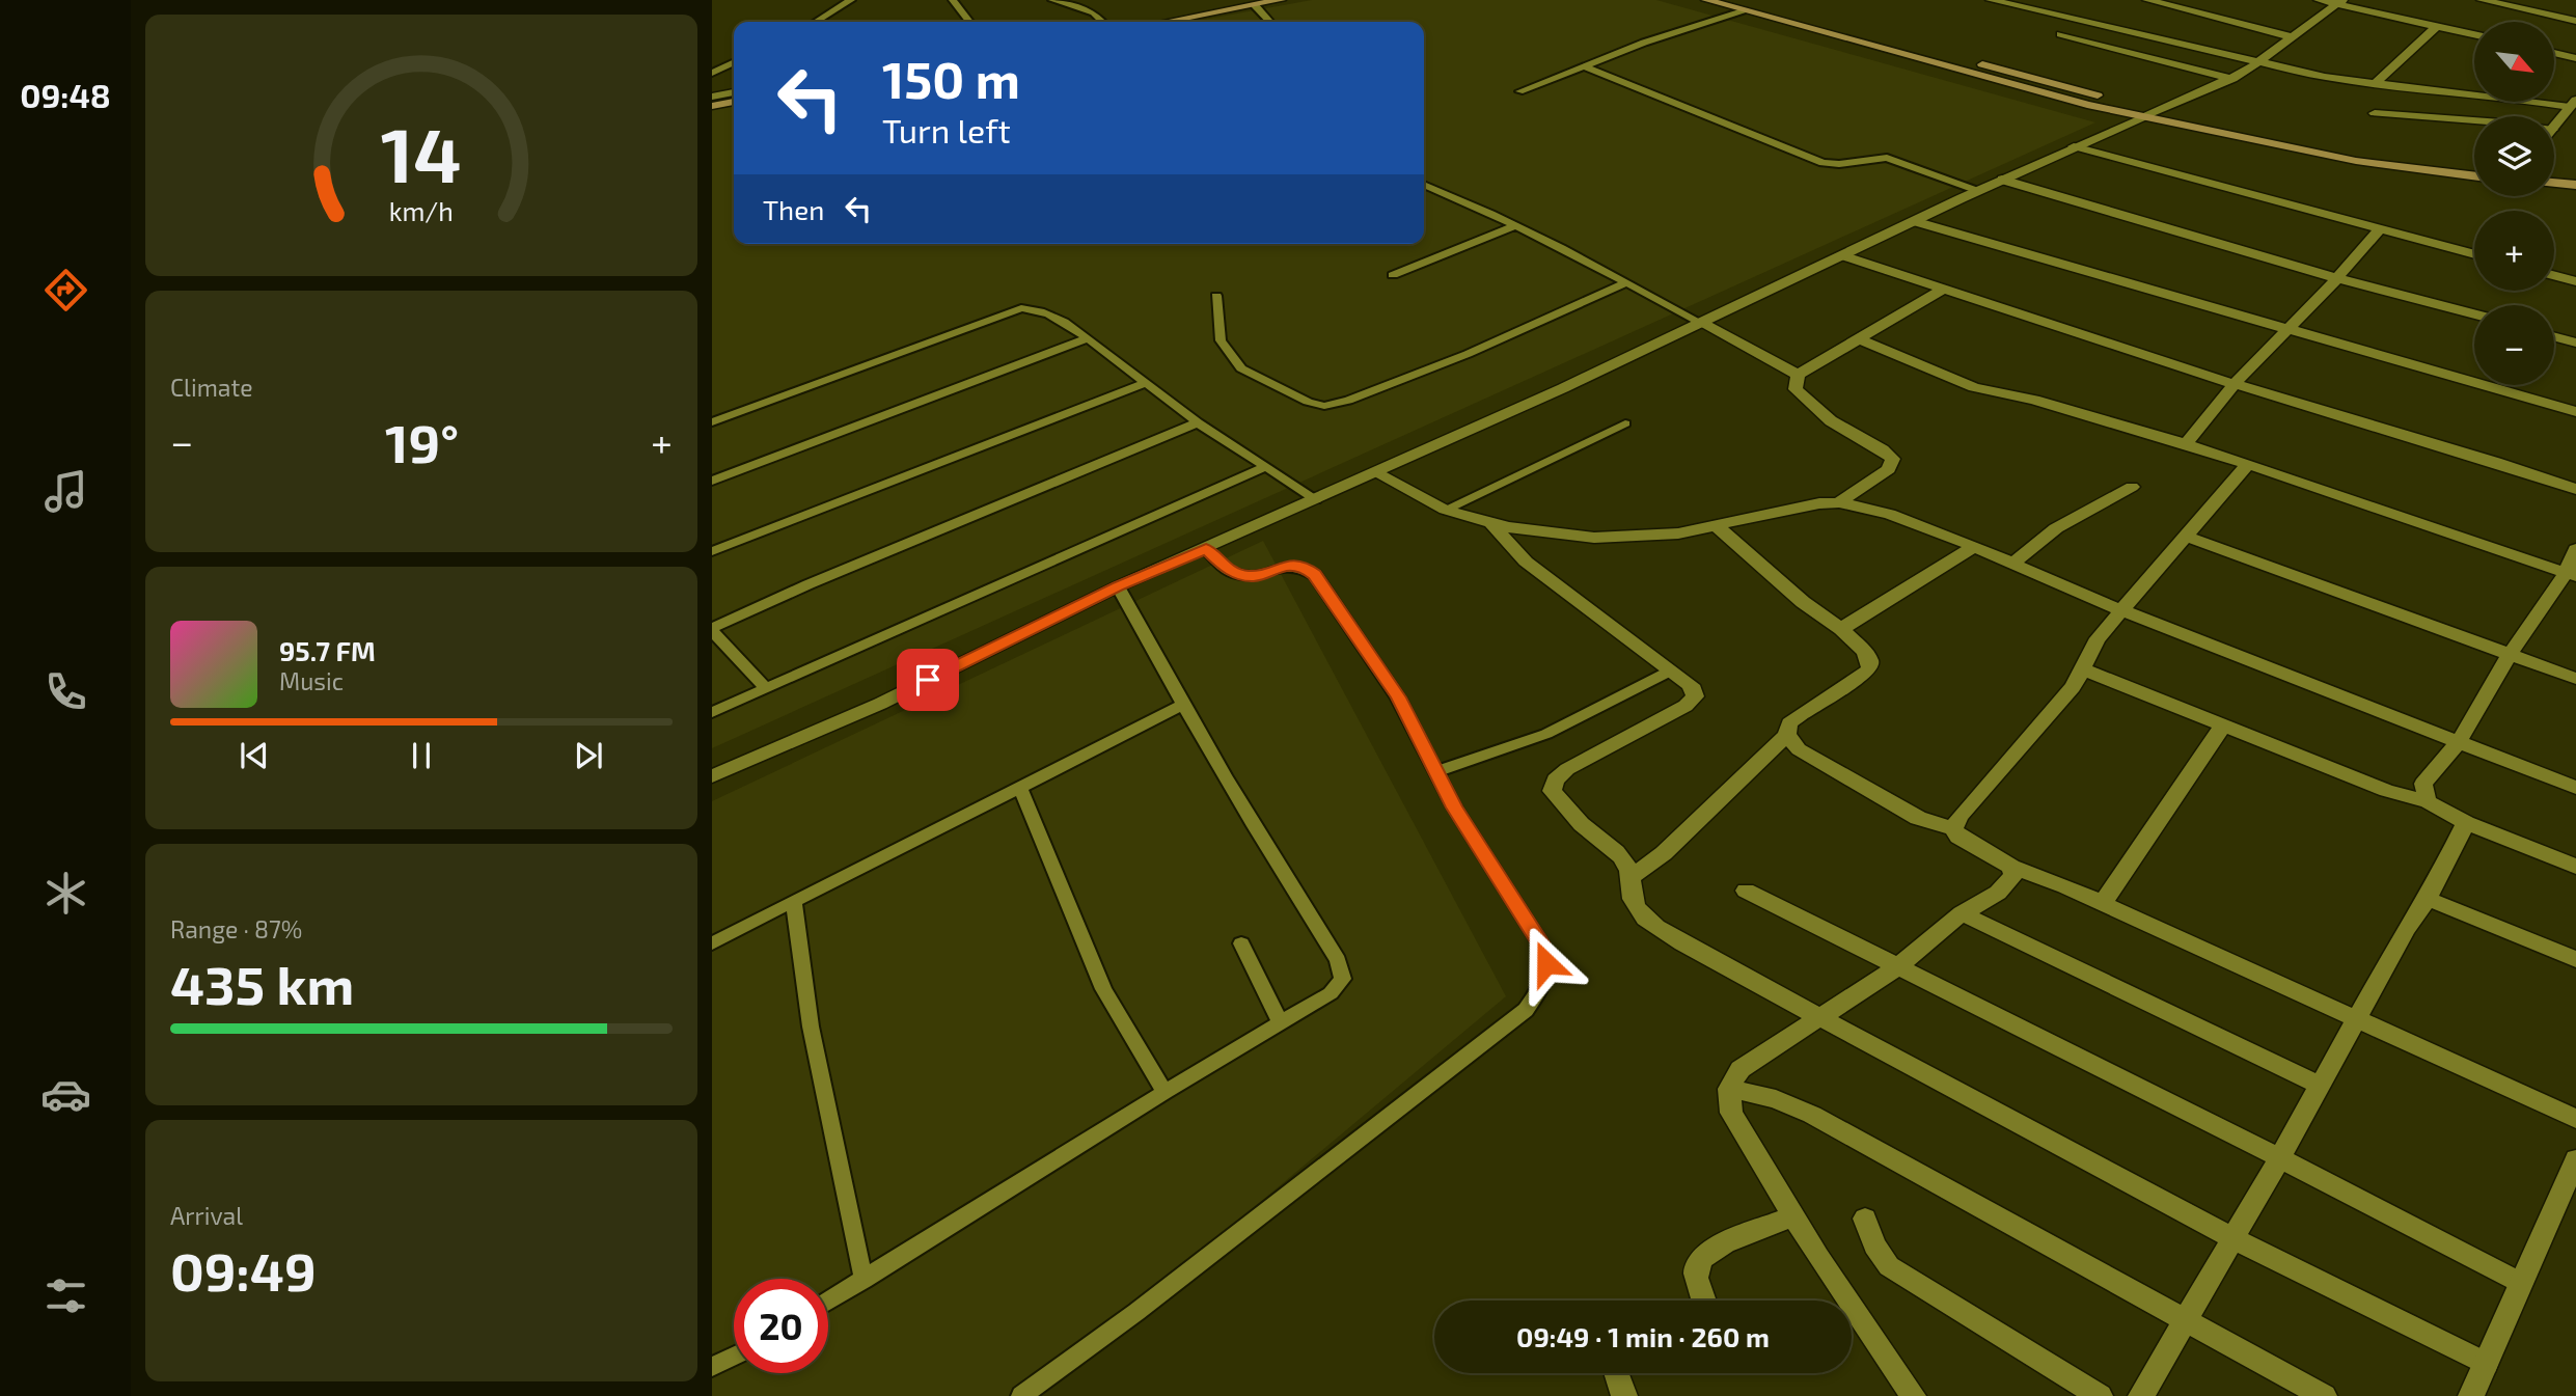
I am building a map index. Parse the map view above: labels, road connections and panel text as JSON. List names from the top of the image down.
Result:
{
  "north": "bottom right",
  "page": {
    "tabs": "09:48",
    "map_buttons": ["+", "−"],
    "turn": ["150 m", "Turn left"],
    "then": "Then",
    "tile": [
      "Climate",
      ["Range · 87%", "435 km"],
      ["Arrival", "09:49"]
    ],
    "heat": ["−", "19°", "+"],
    "song": ["95.7 FM", "Music"],
    "limit": "20",
    "trip": "09:49 · 1 min · 260 m",
    "gauge": ["14", "km/h"]
  }
}
